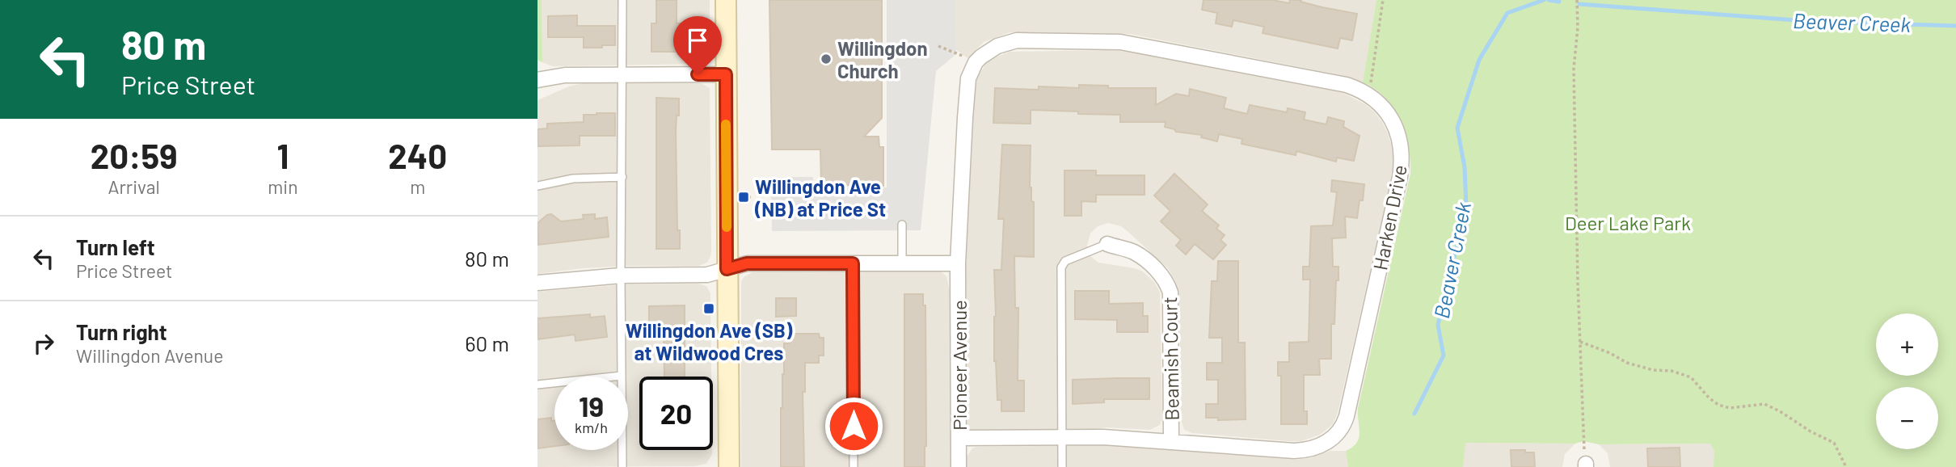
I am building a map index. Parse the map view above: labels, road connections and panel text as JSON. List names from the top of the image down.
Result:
{
  "streets": {
    "street": ["Harken Drive", "Beamish Court", "Pioneer Avenue"]
  },
  "crossings": [
    ["Harken Drive", "Beamish Court"],
    ["Harken Drive", "Pioneer Avenue"]
  ],
  "water": ["Beaver Creek"],
  "parks": ["Deer Lake Park"],
  "places": {
    "other": ["Willingdon Church"],
    "transit": ["Willingdon Ave (NB) at Price St", "Willingdon Ave (SB) at Wildwood Cres"]
  },
  "page": {
    "turn": ["80 m", "Price Street"],
    "eta": [
      "20:59",
      "Arrival",
      "1",
      "min",
      "240",
      "m"
    ],
    "list": [
      {
        "name": "Turn left",
        "note": "Price Street",
        "value": "80 m"
      },
      {
        "name": "Turn right",
        "note": "Willingdon Avenue",
        "value": "60 m"
      }
    ],
    "map_buttons": ["+", "−"],
    "speed": "19 km/h",
    "limit": "20"
  }
}
